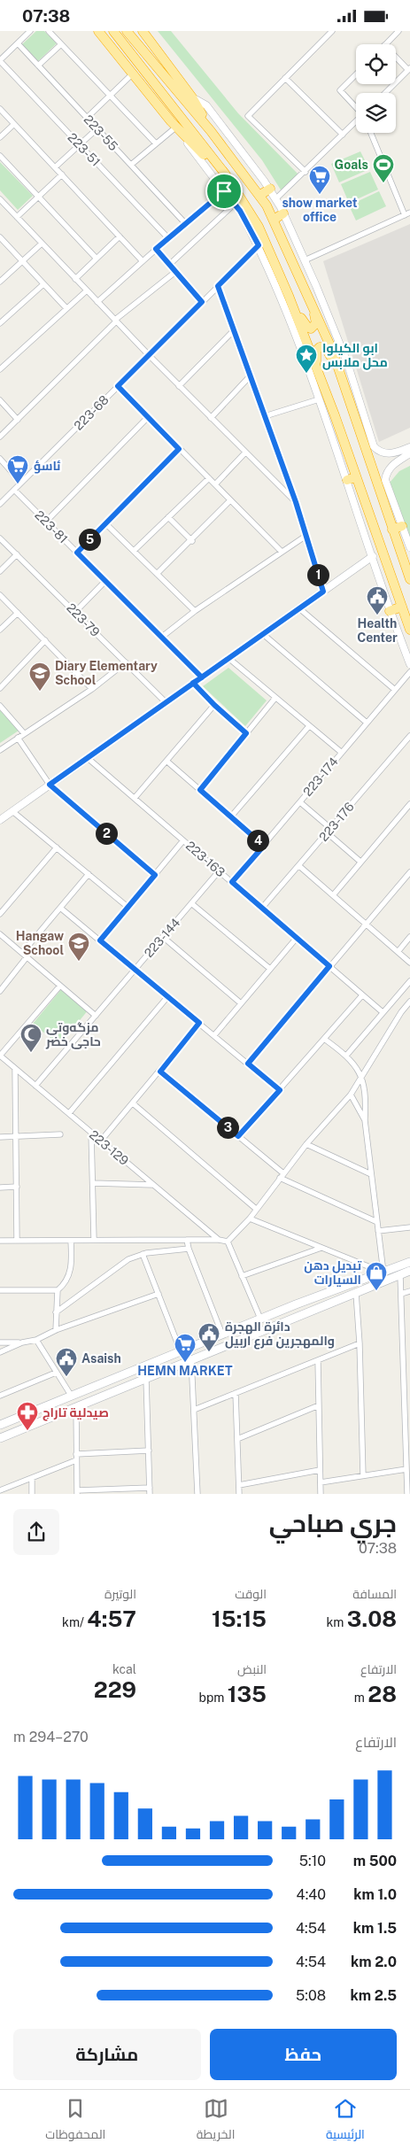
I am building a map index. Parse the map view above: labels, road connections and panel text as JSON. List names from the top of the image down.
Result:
{
  "streets": {
    "street": [
      "223-55",
      "223-51",
      "223-68",
      "223-81",
      "223-79",
      "223-174",
      "223-176",
      "223-163",
      "223-144",
      "223-129"
    ]
  },
  "crossings": [
    ["223-68", "223-81"],
    ["223-174", "223-163"],
    ["223-176", "223-163"],
    ["223-163", "223-144"],
    ["223-144", "223-129"]
  ],
  "places": {
    "sports": ["Goals"],
    "supermarket": ["show market office", "ئاسؤ", "HEMN MARKET"],
    "place": ["ابو الكيلوا محل ملابس"],
    "public building": ["Health Center", "دائرة الهجرة والمهجرين فرع اربيل", "Asaish"],
    "school or university": ["Diary Elementary School", "Hangaw School"],
    "mosque": ["مزگه‌وتی حاجی خضر"],
    "shop": ["تبديل دهن السيارات"],
    "pharmacy": ["صيدلية تاراج"]
  },
  "page": {
    "status": "07:38",
    "pins": [
      "5",
      "1",
      "2",
      "4",
      "3"
    ],
    "heading": ["جري صباحي", "07:38"],
    "stats": [
      ["المسافة", "3.08 km"],
      ["الوقت", "15:15"],
      ["الوتيرة", "4:57 /km"],
      ["الارتفاع", "28 m"],
      ["النبض", "135 bpm"],
      ["kcal", "229"]
    ],
    "chart": ["الارتفاع", "270–294 m"],
    "list": [
      {
        "name": "500 m",
        "note": "5:10"
      },
      {
        "name": "1.0 km",
        "note": "4:40"
      },
      {
        "name": "1.5 km",
        "note": "4:54"
      },
      {
        "name": "2.0 km",
        "note": "4:54"
      },
      {
        "name": "2.5 km",
        "note": "5:08"
      }
    ],
    "buttons": ["حفظ", "مشاركة"],
    "tabs": ["الرئيسية", "الخريطة", "المحفوظات"]
  }
}
